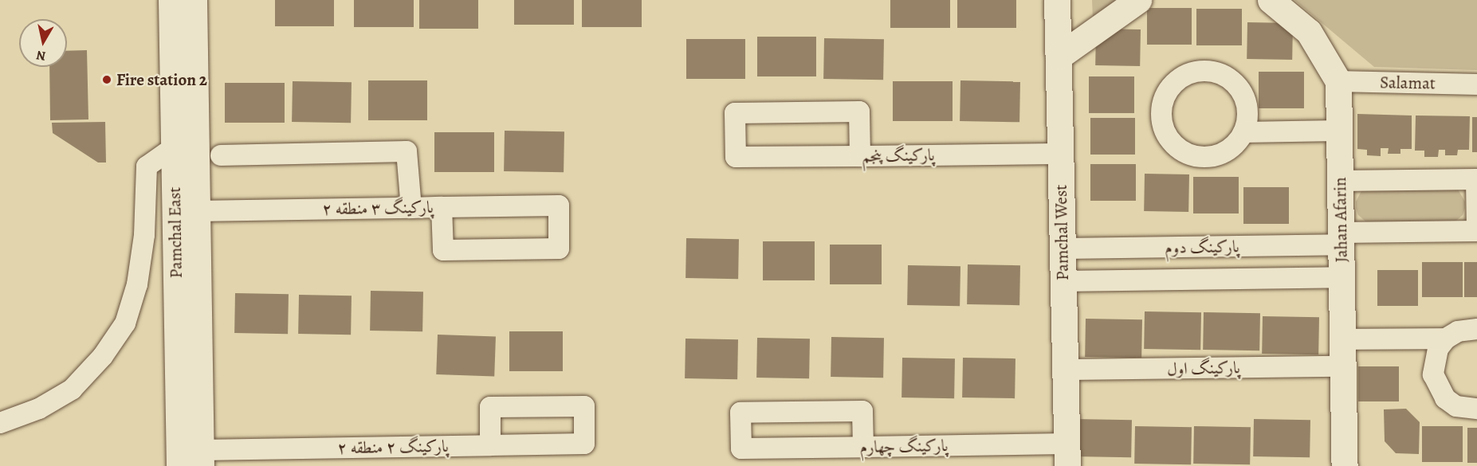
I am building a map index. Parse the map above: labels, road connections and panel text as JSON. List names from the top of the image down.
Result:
{
  "streets": {
    "street": [
      "Salamat",
      "پارکینگ پنجم",
      "پارکینگ ۳ منطقه ۲",
      "Jahan Afarin",
      "Pamchal East",
      "Pamchal West",
      "پارکینگ دوم",
      "پارکینگ اول",
      "پارکینگ چهارم",
      "پارکینگ ۲ منطقه ۲"
    ]
  },
  "crossings": [
    ["Salamat", "Jahan Afarin"],
    ["پارکینگ پنجم", "Pamchal West"],
    ["پارکینگ ۳ منطقه ۲", "Pamchal East"],
    ["Jahan Afarin", "پارکینگ دوم"],
    ["Jahan Afarin", "پارکینگ اول"],
    ["Pamchal East", "پارکینگ ۲ منطقه ۲"],
    ["Pamchal West", "پارکینگ دوم"],
    ["Pamchal West", "پارکینگ اول"],
    ["Pamchal West", "پارکینگ چهارم"]
  ],
  "places": ["Fire station 2"],
  "north": "bottom"
}
